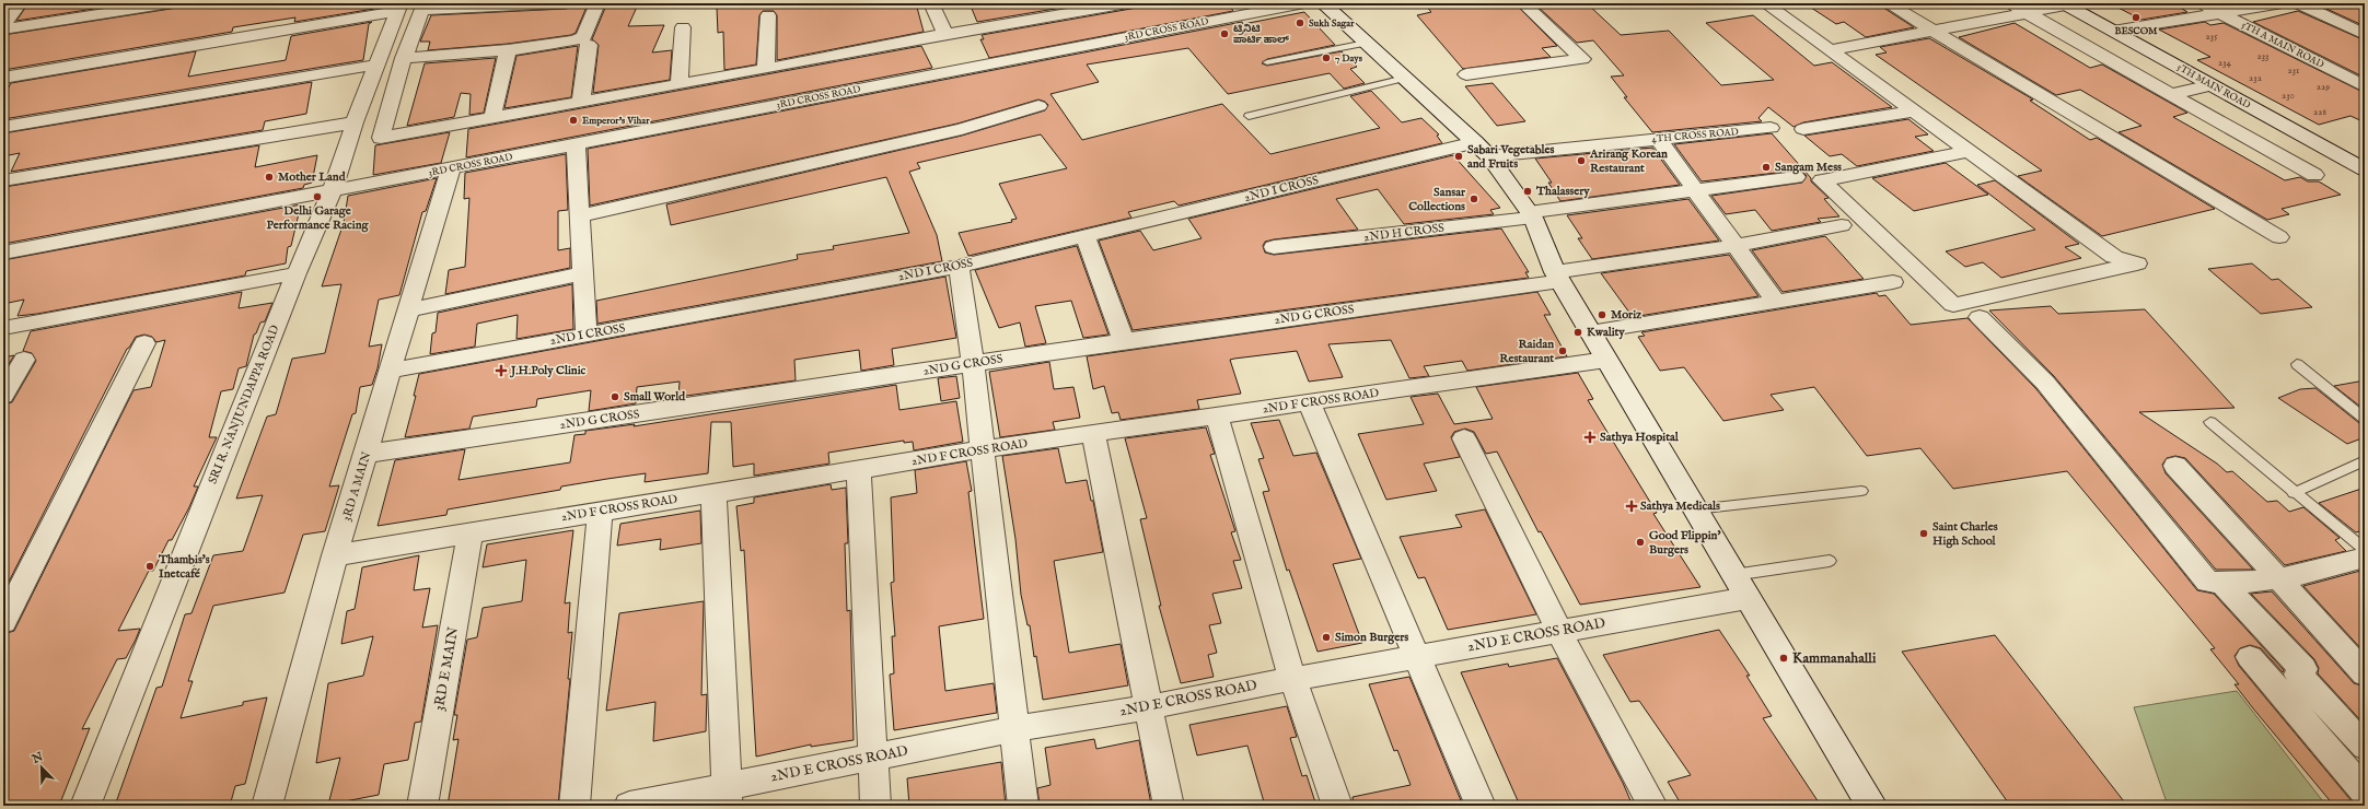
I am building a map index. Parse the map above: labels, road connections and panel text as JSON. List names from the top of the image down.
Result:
{
  "streets": {
    "main road": ["5TH MAIN ROAD"],
    "street": [
      "3RD CROSS ROAD",
      "5TH A MAIN ROAD",
      "4TH CROSS ROAD",
      "2ND I CROSS",
      "2ND H CROSS",
      "2ND G CROSS",
      "2ND F CROSS ROAD",
      "SRI R. NANJUNDAPPA ROAD",
      "3RD A MAIN",
      "2ND E CROSS ROAD",
      "3RD E MAIN"
    ]
  },
  "crossings": [
    ["3RD CROSS ROAD", "SRI R. NANJUNDAPPA ROAD"],
    ["3RD CROSS ROAD", "3RD A MAIN"],
    ["4TH CROSS ROAD", "2ND I CROSS"],
    ["2ND I CROSS", "3RD A MAIN"],
    ["2ND G CROSS", "3RD A MAIN"],
    ["2ND F CROSS ROAD", "3RD A MAIN"],
    ["2ND F CROSS ROAD", "3RD E MAIN"]
  ],
  "places": {
    "other": [
      "BESCOM",
      "Sukh Sagar",
      "ಟ್ರಿನಿಟಿ ಪಾರ್ಟಿ ಹಾಲ್",
      "7 Days",
      "Emperor's Vihar",
      "Sabari Vegetables and Fruits",
      "Arirang Korean Restaurant",
      "Sangam Mess",
      "Mother Land",
      "Thalassery",
      "Delhi Garage Performance Racing",
      "Sansar Collections",
      "Moriz",
      "Kwality",
      "Raidan Restaurant",
      "Small World",
      "Saint Charles High School",
      "Good Flippin' Burgers",
      "Thambis's Inetcafé",
      "Simon Burgers",
      "Kammanahalli"
    ],
    "health": ["J.H.Poly Clinic", "Sathya Hospital", "Sathya Medicals"]
  },
  "house_numbers": [
    "235",
    "233",
    "234",
    "231",
    "232",
    "229",
    "230",
    "228"
  ],
  "north": "top left"
}
